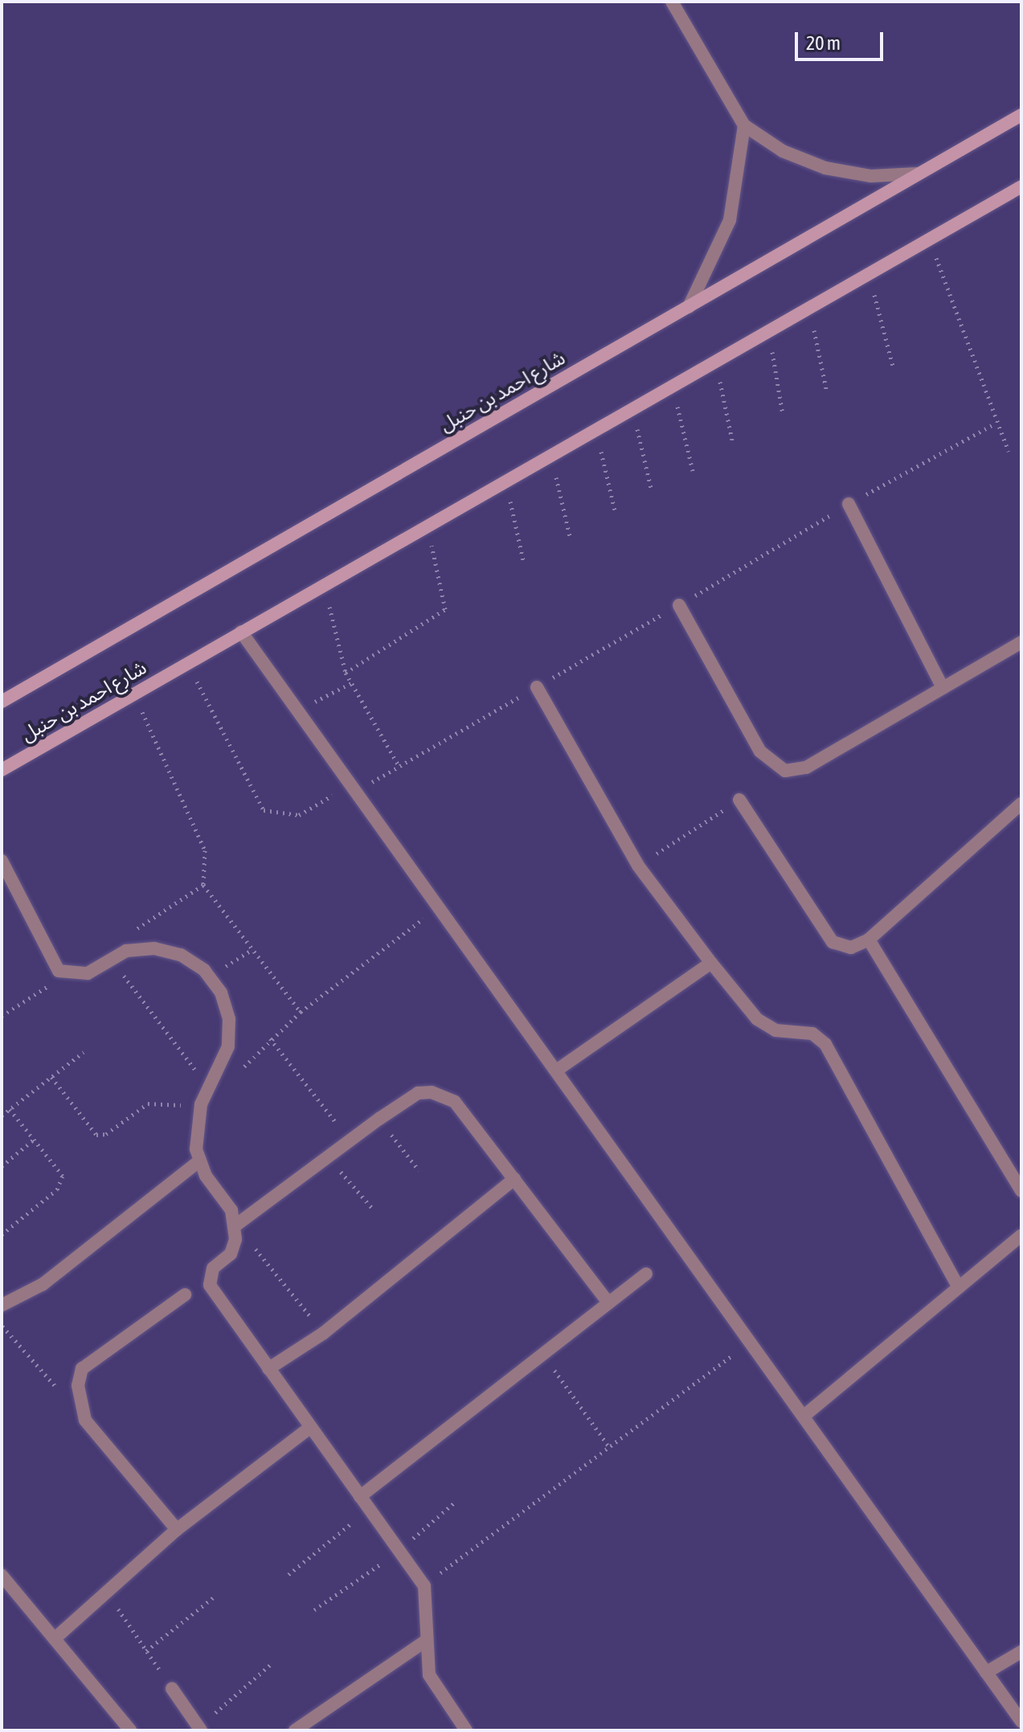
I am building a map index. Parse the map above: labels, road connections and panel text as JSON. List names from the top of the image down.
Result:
{
  "streets": {
    "street": ["شارع احمد بن حنبل"]
  },
  "scale_bar": "20 m"
}
